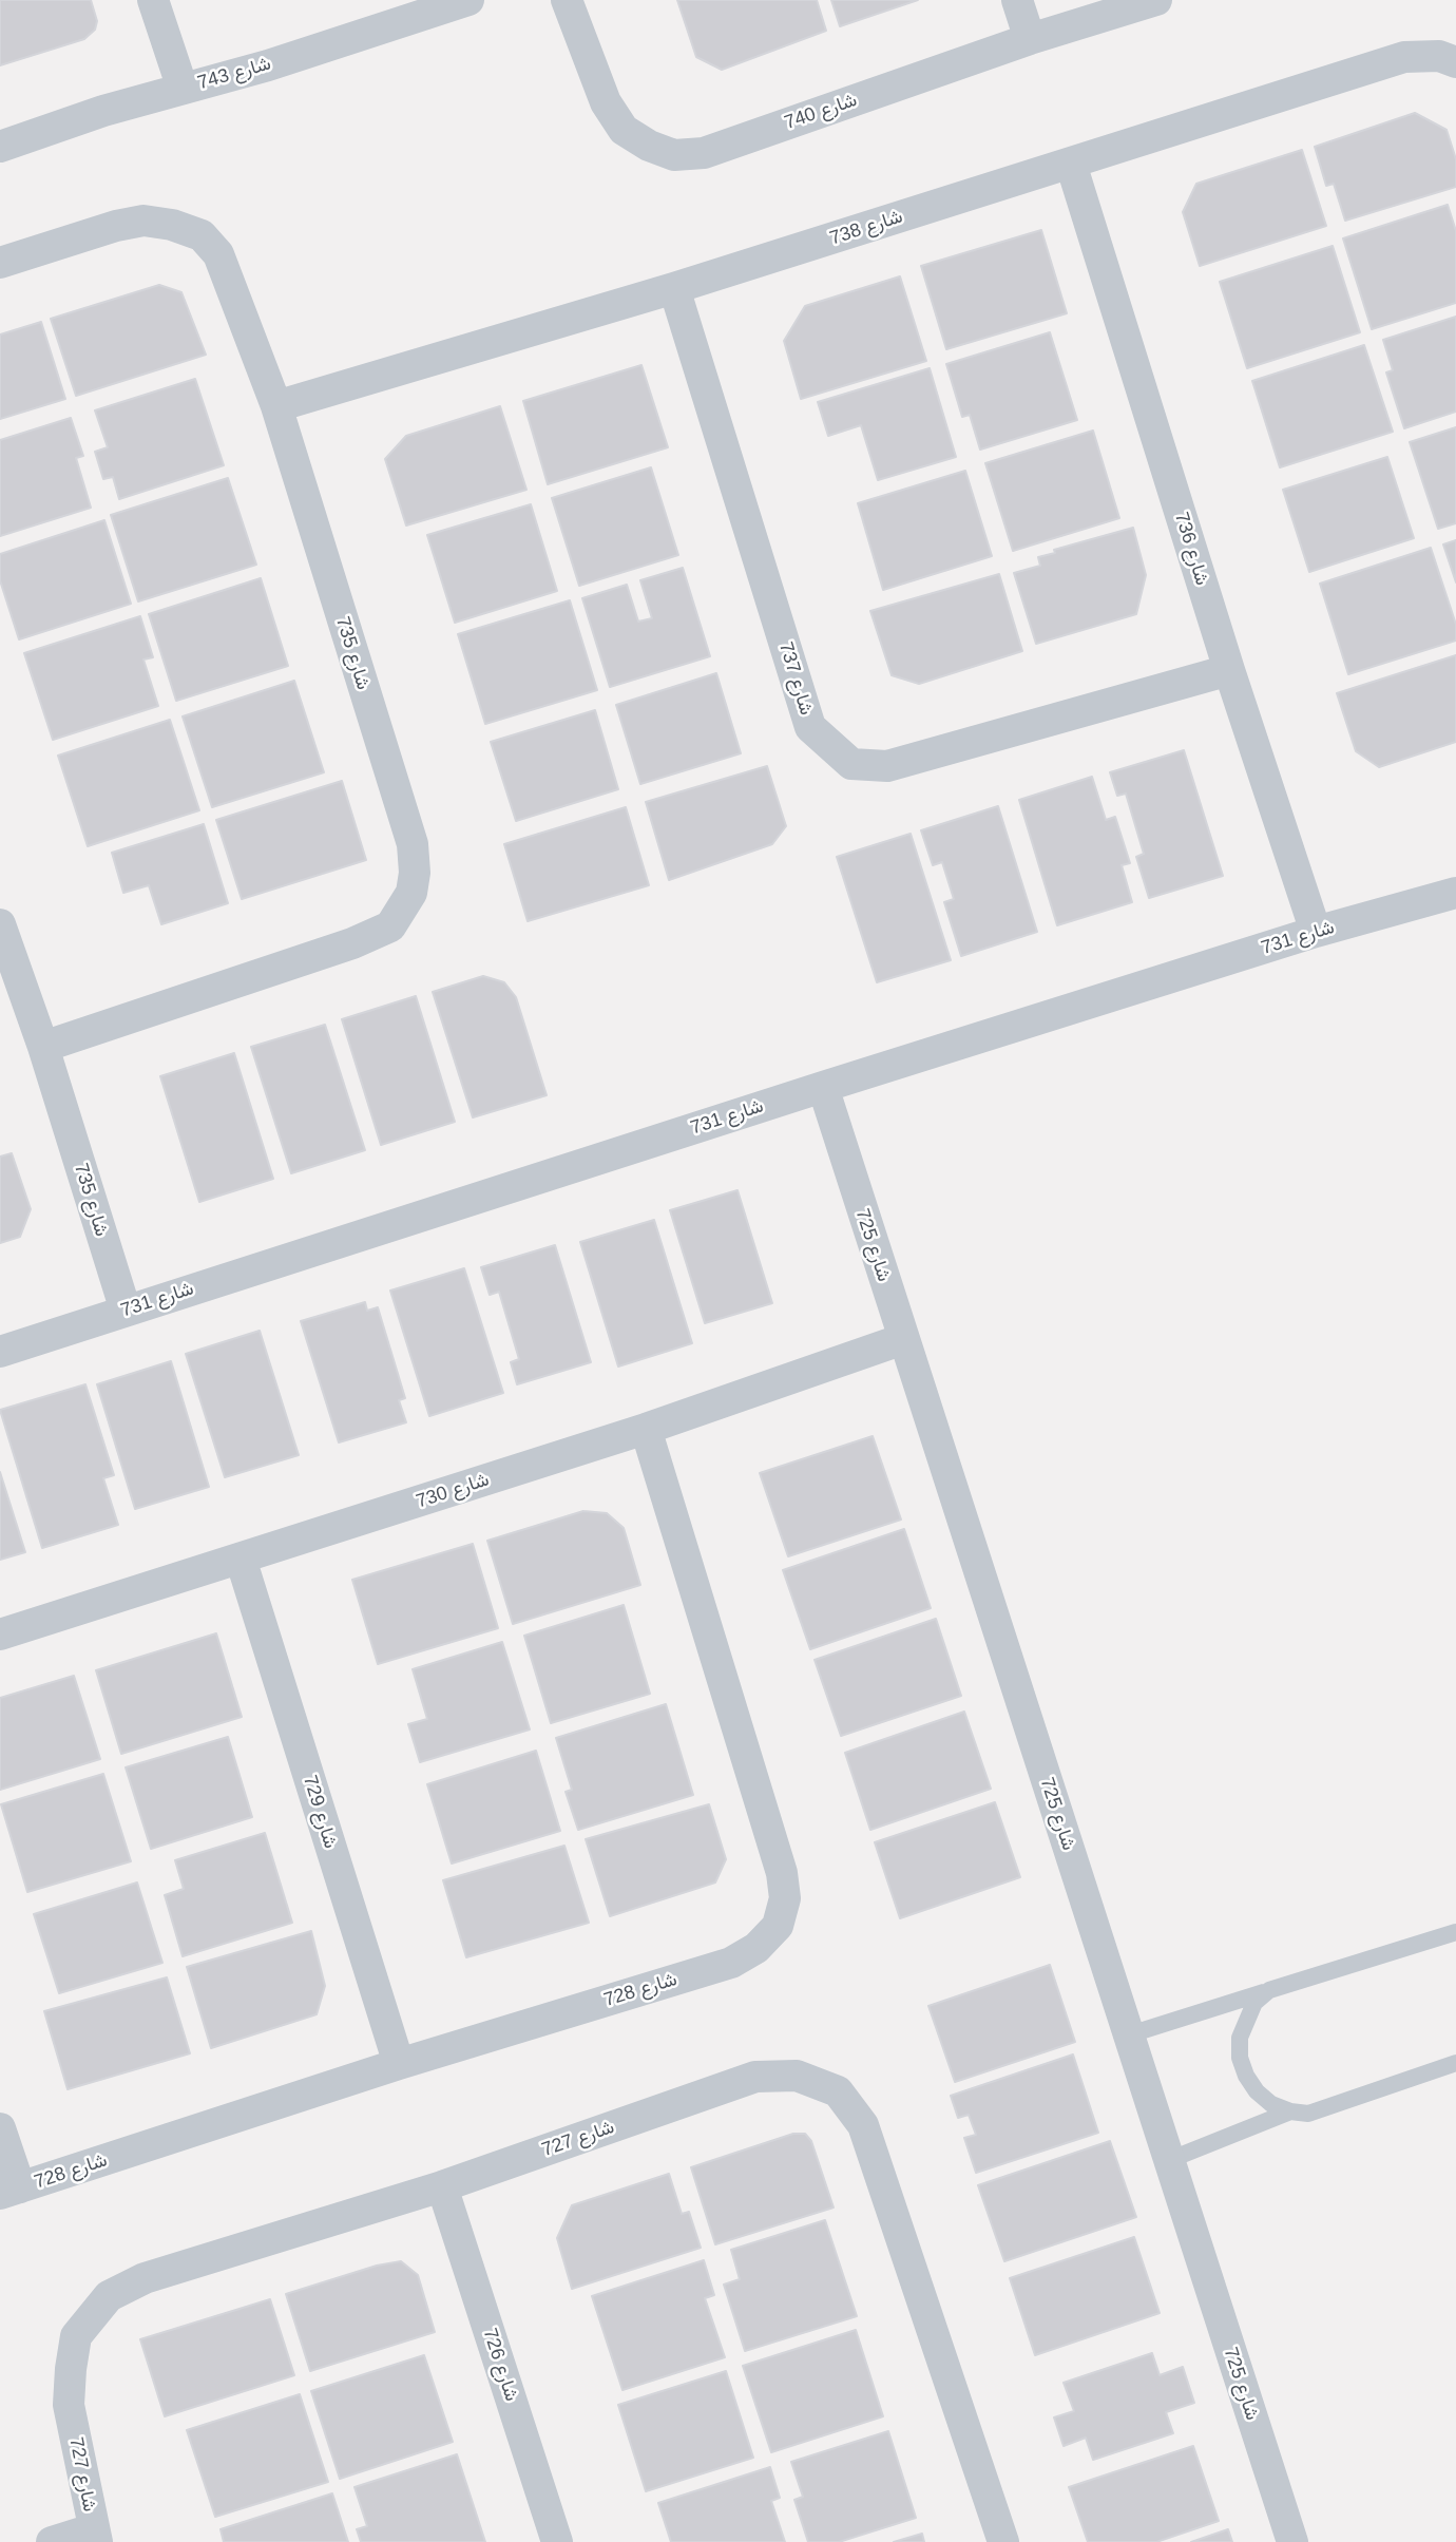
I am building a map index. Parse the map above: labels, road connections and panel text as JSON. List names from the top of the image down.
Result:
{
  "streets": {
    "street": [
      "شارع 743",
      "شارع 740",
      "شارع 738",
      "شارع 736",
      "شارع 735",
      "شارع 737",
      "شارع 731",
      "شارع 725",
      "شارع 730",
      "شارع 729",
      "شارع 728",
      "شارع 727",
      "شارع 726"
    ]
  },
  "crossings": [
    ["شارع 738", "شارع 736"],
    ["شارع 738", "شارع 735"],
    ["شارع 738", "شارع 737"],
    ["شارع 736", "شارع 737"],
    ["شارع 736", "شارع 731"],
    ["شارع 735", "شارع 731"],
    ["شارع 731", "شارع 725"],
    ["شارع 725", "شارع 730"],
    ["شارع 730", "شارع 729"],
    ["شارع 730", "شارع 728"],
    ["شارع 729", "شارع 728"],
    ["شارع 727", "شارع 726"]
  ]
}
